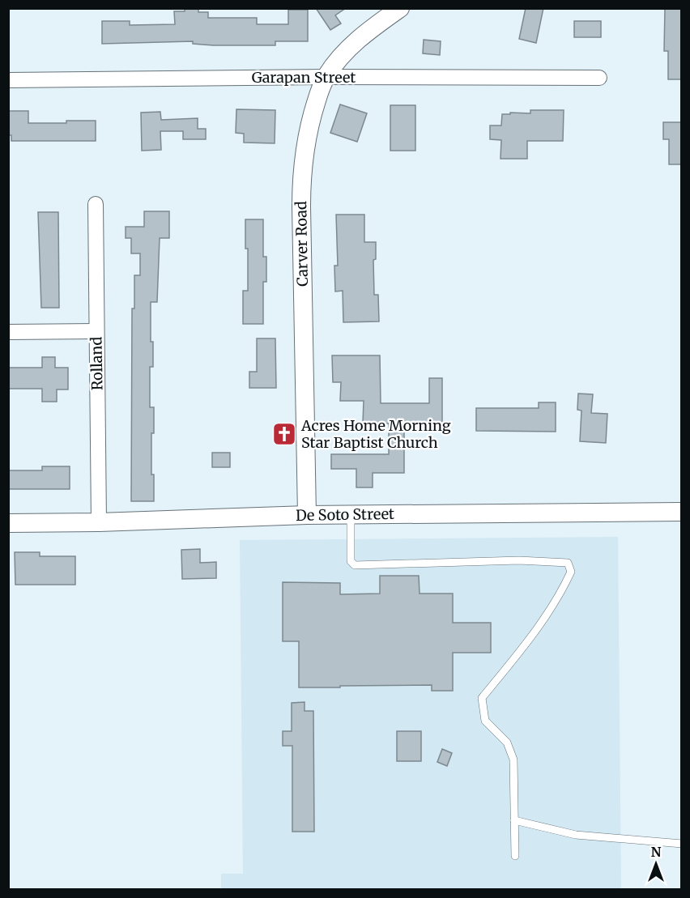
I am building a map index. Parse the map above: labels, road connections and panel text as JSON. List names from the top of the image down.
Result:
{
  "streets": {
    "street": [
      "Garapan Street",
      "Carver Road",
      "Rolland",
      "De Soto Street"
    ]
  },
  "crossings": [
    ["Garapan Street", "Carver Road"],
    ["Carver Road", "De Soto Street"],
    ["Rolland", "De Soto Street"]
  ],
  "places": {
    "church": ["Acres Home Morning Star Baptist Church"]
  },
  "north": "top"
}
